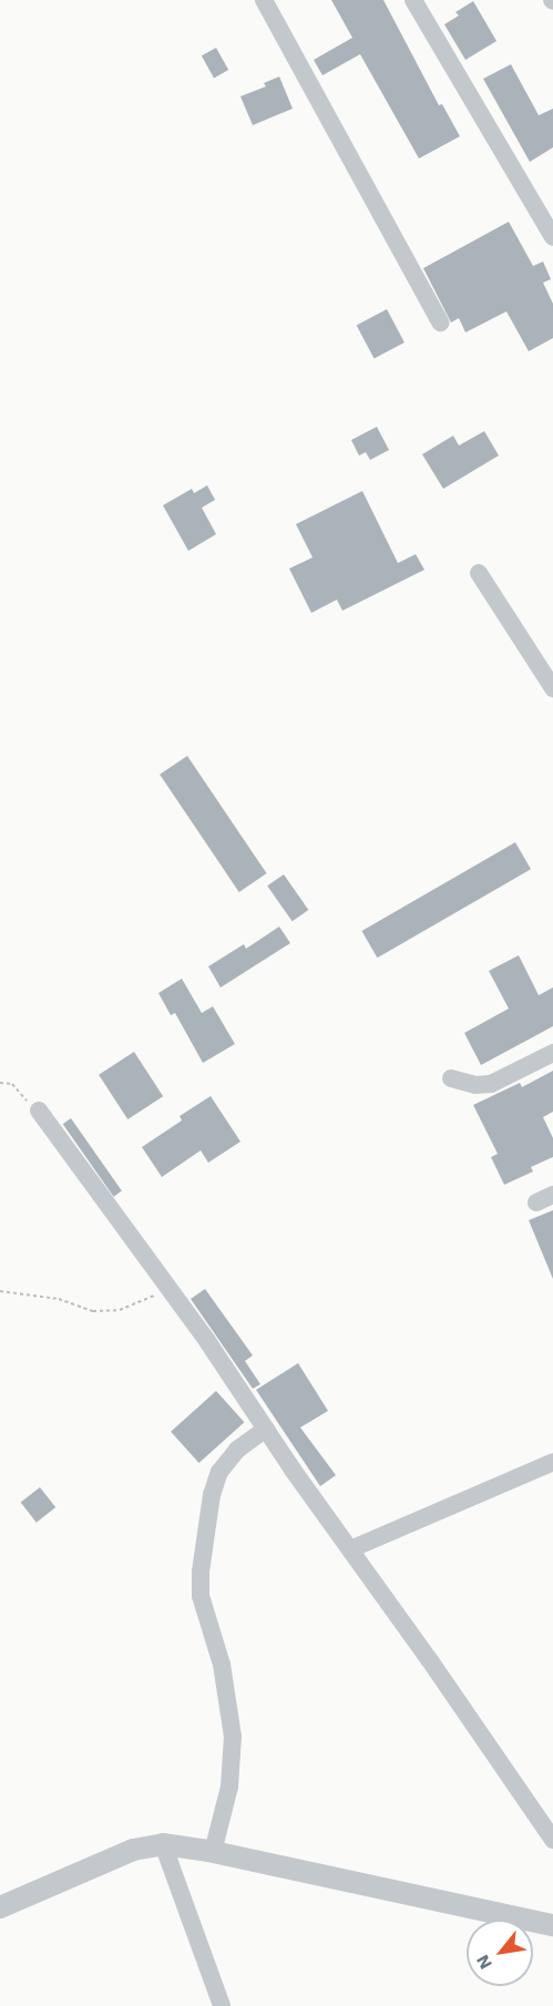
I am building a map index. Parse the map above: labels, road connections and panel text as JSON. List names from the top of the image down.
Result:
{
  "north": "bottom left"
}
